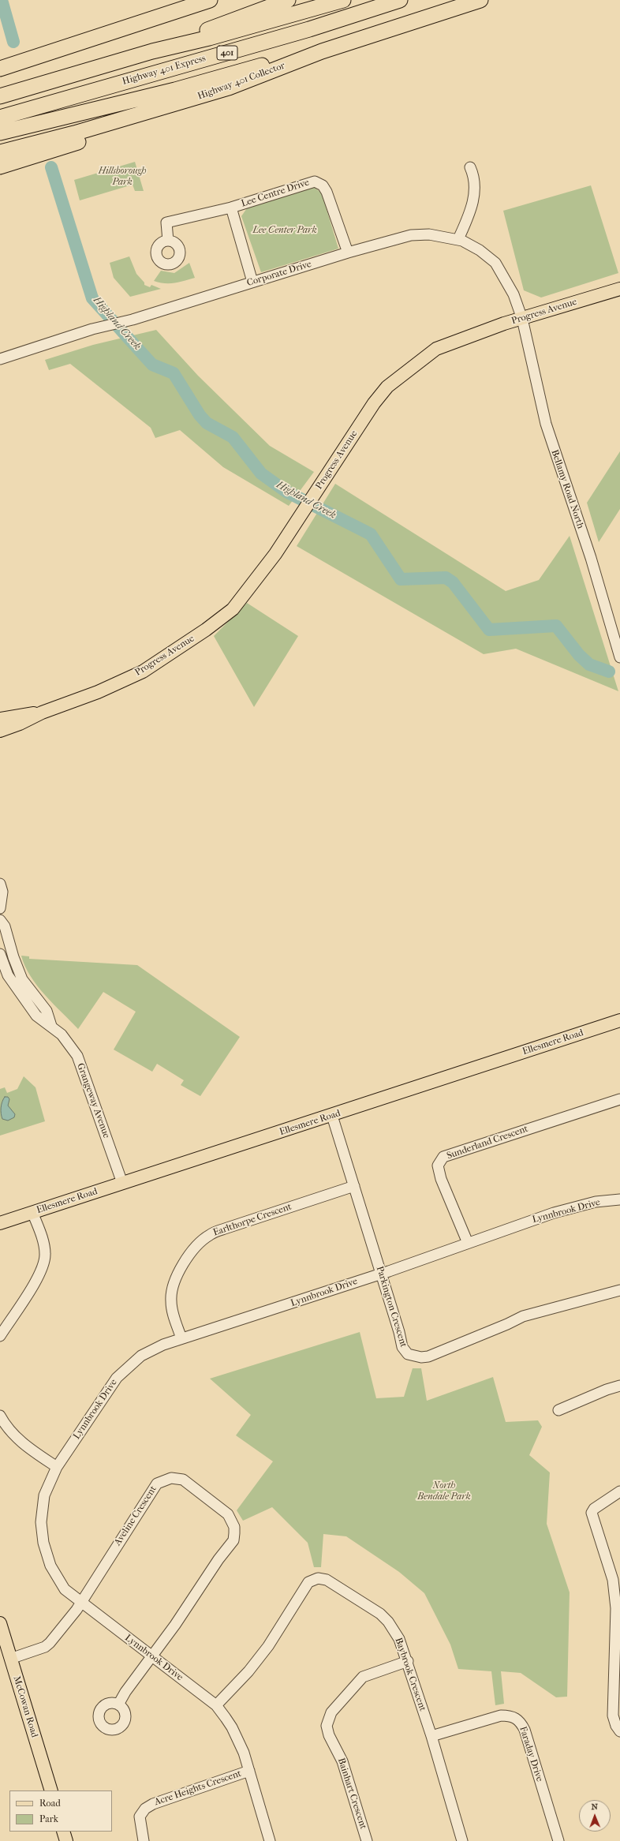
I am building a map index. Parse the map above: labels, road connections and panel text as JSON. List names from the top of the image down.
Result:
{
  "streets": {
    "highway": ["401", "Highway 401 Express", "Highway 401 Collector"],
    "main road": ["Progress Avenue", "Ellesmere Road", "McCowan Road"],
    "street": [
      "Lee Centre Drive",
      "Corporate Drive",
      "Bellamy Road North",
      "Grangeway Avenue",
      "Sunderland Crescent",
      "Lynnbrook Drive",
      "Earlthorpe Crescent",
      "Parkington Crescent",
      "Aveline Crescent",
      "Baybrook Crescent",
      "Faraday Drive",
      "Acre Heights Crescent",
      "Bainhart Crescent"
    ]
  },
  "crossings": [
    ["Lee Centre Drive", "Corporate Drive"],
    ["Corporate Drive", "Progress Avenue"],
    ["Corporate Drive", "Bellamy Road North"],
    ["Progress Avenue", "Bellamy Road North"],
    ["Ellesmere Road", "Grangeway Avenue"],
    ["Ellesmere Road", "Parkington Crescent"],
    ["Sunderland Crescent", "Lynnbrook Drive"],
    ["Lynnbrook Drive", "Earlthorpe Crescent"],
    ["Lynnbrook Drive", "Parkington Crescent"],
    ["Lynnbrook Drive", "Aveline Crescent"],
    ["Lynnbrook Drive", "Baybrook Crescent"],
    ["Lynnbrook Drive", "Acre Heights Crescent"],
    ["Earlthorpe Crescent", "Parkington Crescent"],
    ["Aveline Crescent", "McCowan Road"],
    ["Baybrook Crescent", "Faraday Drive"],
    ["Baybrook Crescent", "Bainhart Crescent"]
  ],
  "water": ["Highland Creek"],
  "parks": ["Hillsborough Park", "Lee Center Park", "North Bendale Park"],
  "legend": ["Road", "Park"],
  "north": "top"
}
